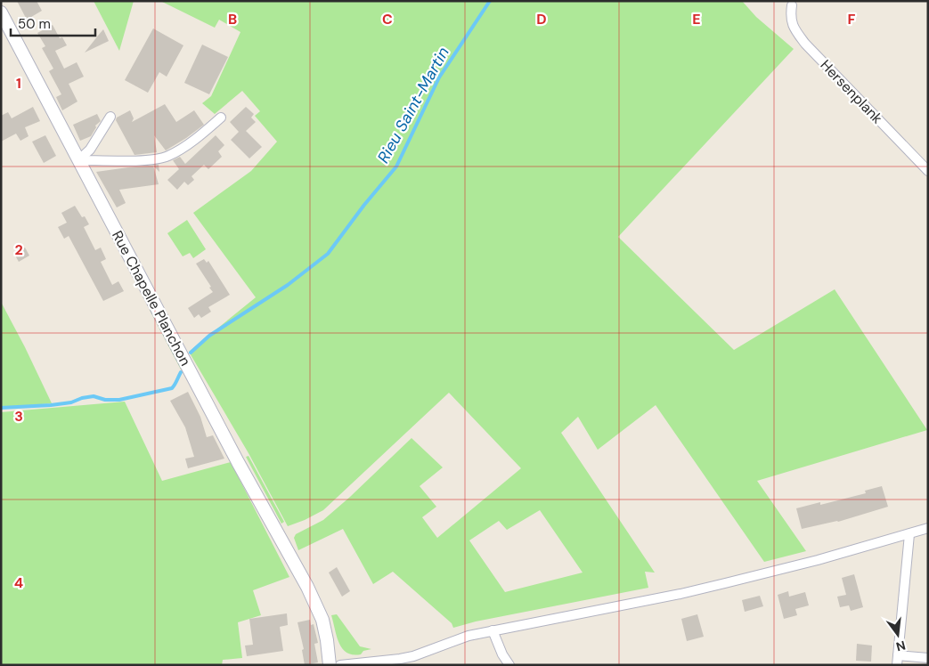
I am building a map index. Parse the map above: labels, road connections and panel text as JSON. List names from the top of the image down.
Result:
{
  "streets": {
    "street": ["Hersenplank", "Rue Chapelle Planchon"]
  },
  "water": ["Rieu Saint-Martin"],
  "scale_bar": "50 m",
  "north": "bottom",
  "grid": {
    "columns": [
      "B",
      "C",
      "D",
      "E",
      "F"
    ],
    "rows": [
      "1",
      "2",
      "3",
      "4"
    ]
  }
}
